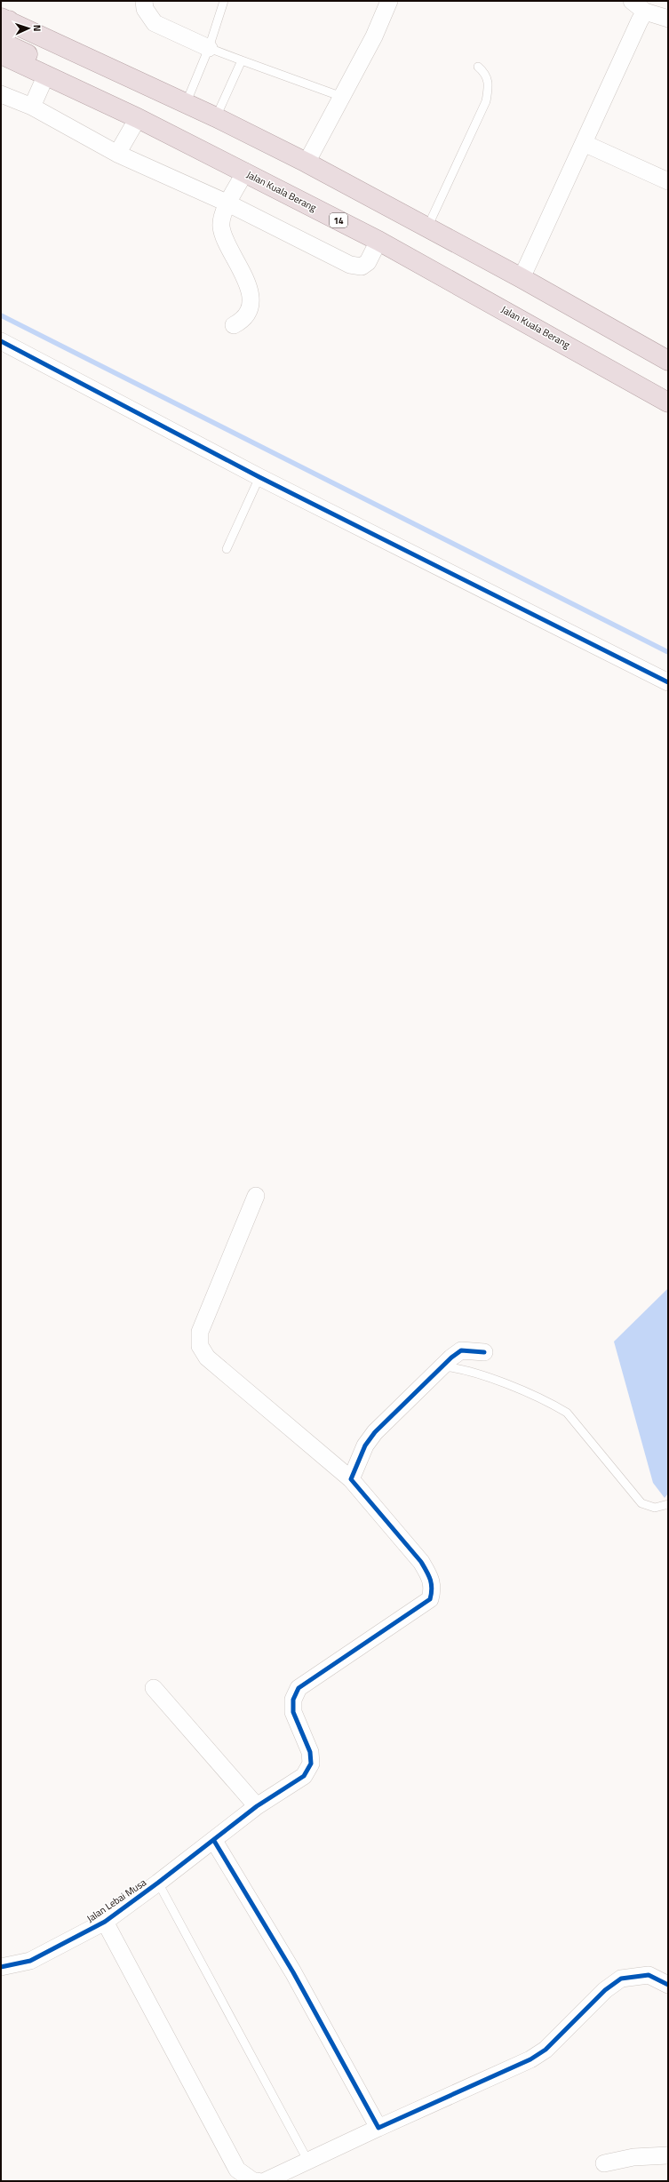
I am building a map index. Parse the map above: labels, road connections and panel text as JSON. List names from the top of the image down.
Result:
{
  "streets": {
    "highway": ["Jalan Kuala Berang", "14"],
    "street": ["Jalan Lebai Musa"]
  },
  "north": "right"
}
